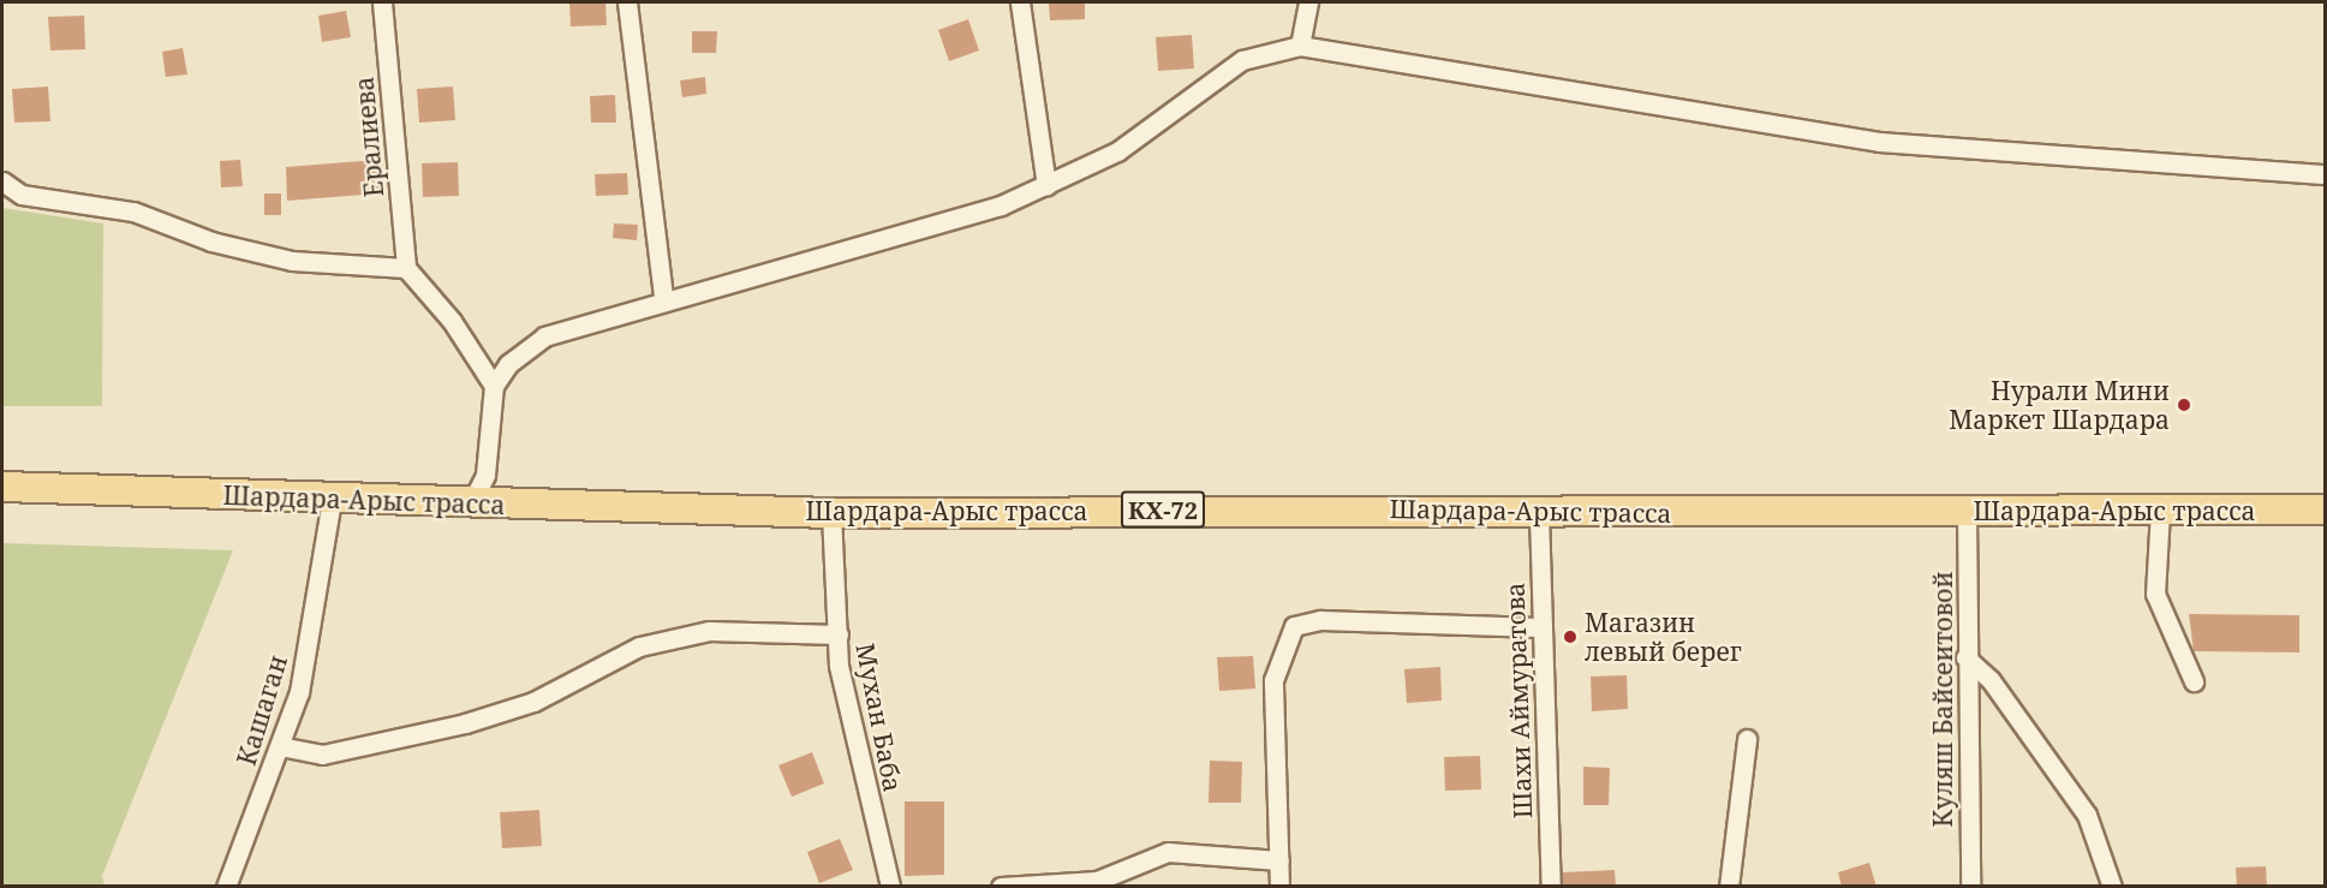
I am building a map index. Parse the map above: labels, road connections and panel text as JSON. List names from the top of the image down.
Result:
{
  "streets": {
    "main road": ["Шардара-Арыс трасса", "КХ-72"],
    "street": [
      "Ералиева",
      "Куляш Байсеитовой",
      "Шахи Аймуратова",
      "Кашаган",
      "Мухан Баба"
    ]
  },
  "crossings": [
    ["Шардара-Арыс трасса", "Куляш Байсеитовой"],
    ["Шардара-Арыс трасса", "Шахи Аймуратова"],
    ["Шардара-Арыс трасса", "Кашаган"],
    ["Шардара-Арыс трасса", "Мухан Баба"]
  ],
  "places": ["Нурали Мини Маркет Шардара", "Магазин левый берег"]
}
